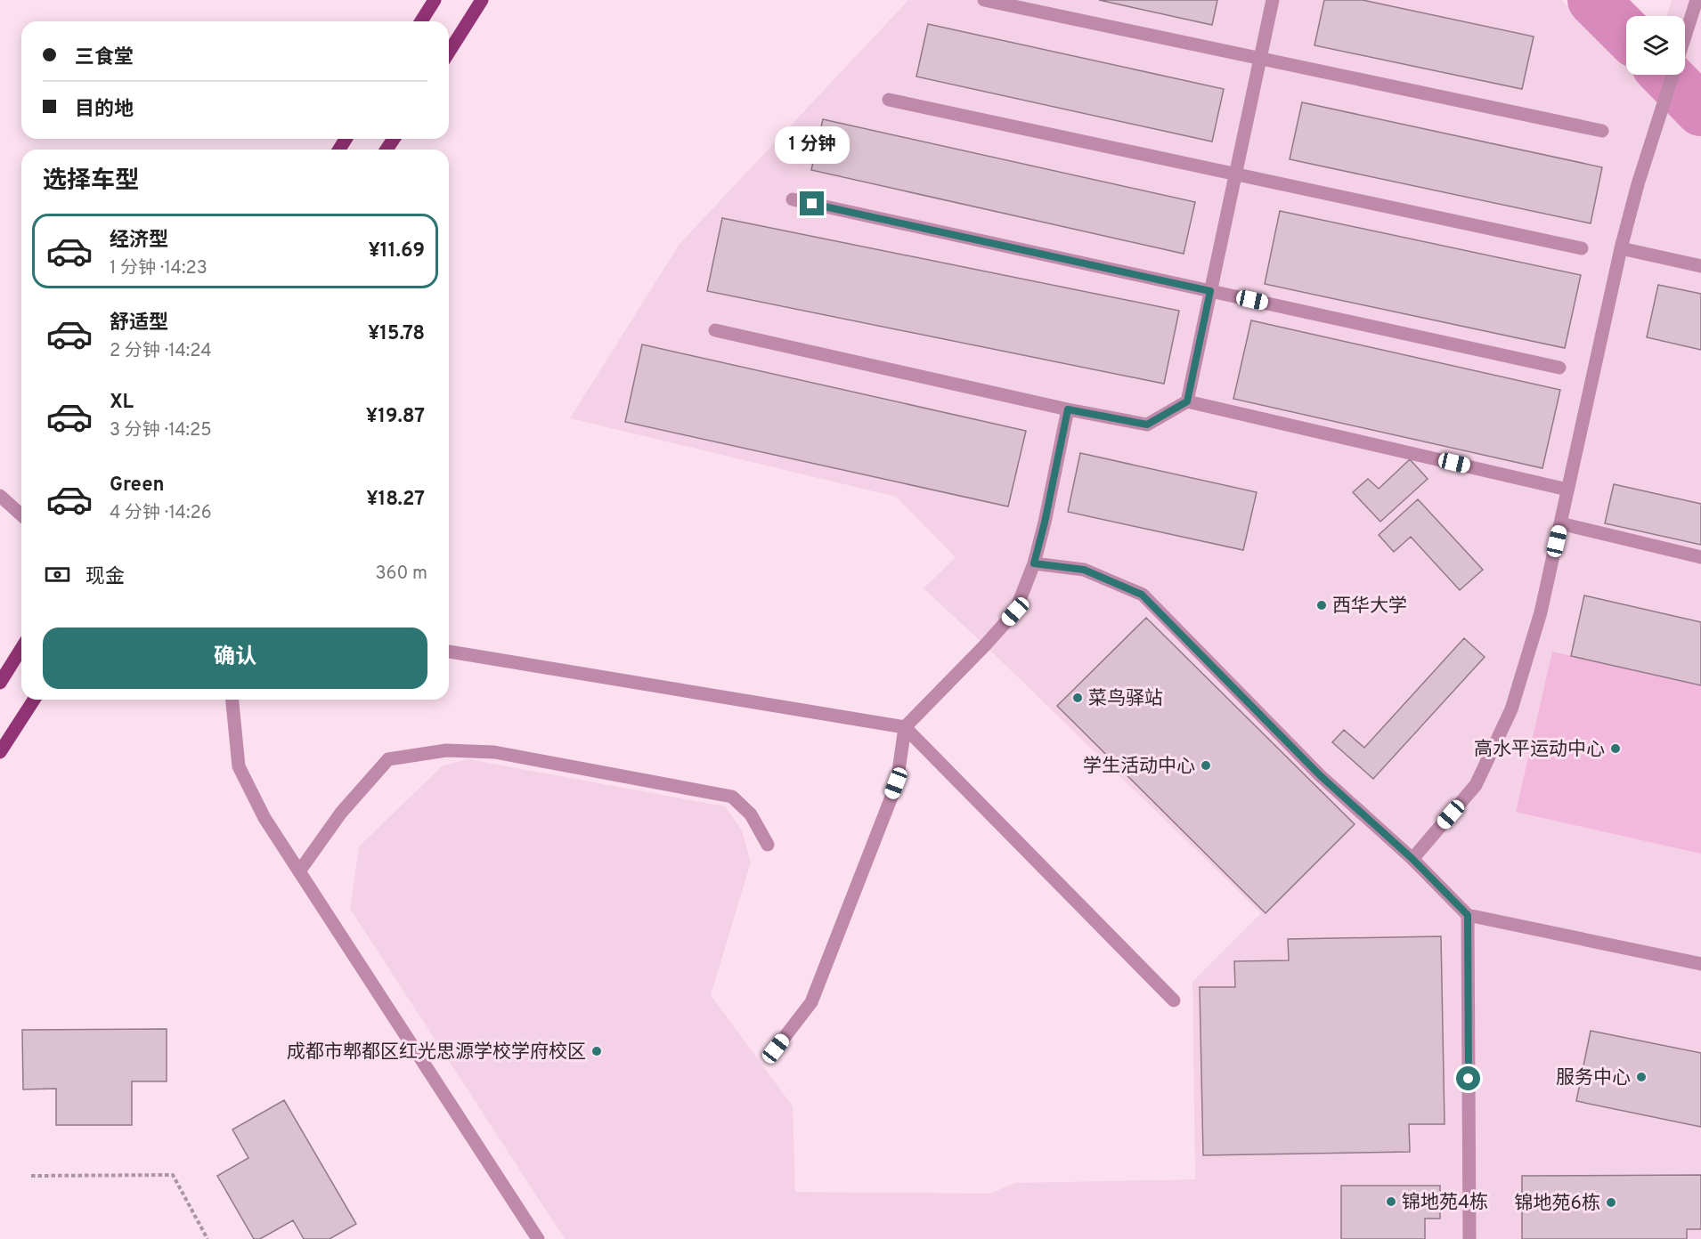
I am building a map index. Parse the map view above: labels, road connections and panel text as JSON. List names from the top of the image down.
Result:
{
  "places": [
    "西华大学",
    "菜鸟驿站",
    "高水平运动中心",
    "学生活动中心",
    "成都市郫都区红光思源学校学府校区",
    "服务中心",
    "锦地苑4栋",
    "锦地苑6栋"
  ],
  "page": {
    "banner": ["三食堂", "目的地"],
    "bubble": "1 分钟",
    "heading": "选择车型",
    "list": [
      {
        "name": "经济型",
        "note": "1 分钟 · 14:23",
        "value": "¥11.69"
      },
      {
        "name": "舒适型",
        "note": "2 分钟 · 14:24",
        "value": "¥15.78"
      },
      {
        "name": "XL",
        "note": "3 分钟 · 14:25",
        "value": "¥19.87"
      },
      {
        "name": "Green",
        "note": "4 分钟 · 14:26",
        "value": "¥18.27"
      }
    ],
    "pay": ["现金", "360 m"],
    "buttons": "确认"
  }
}
